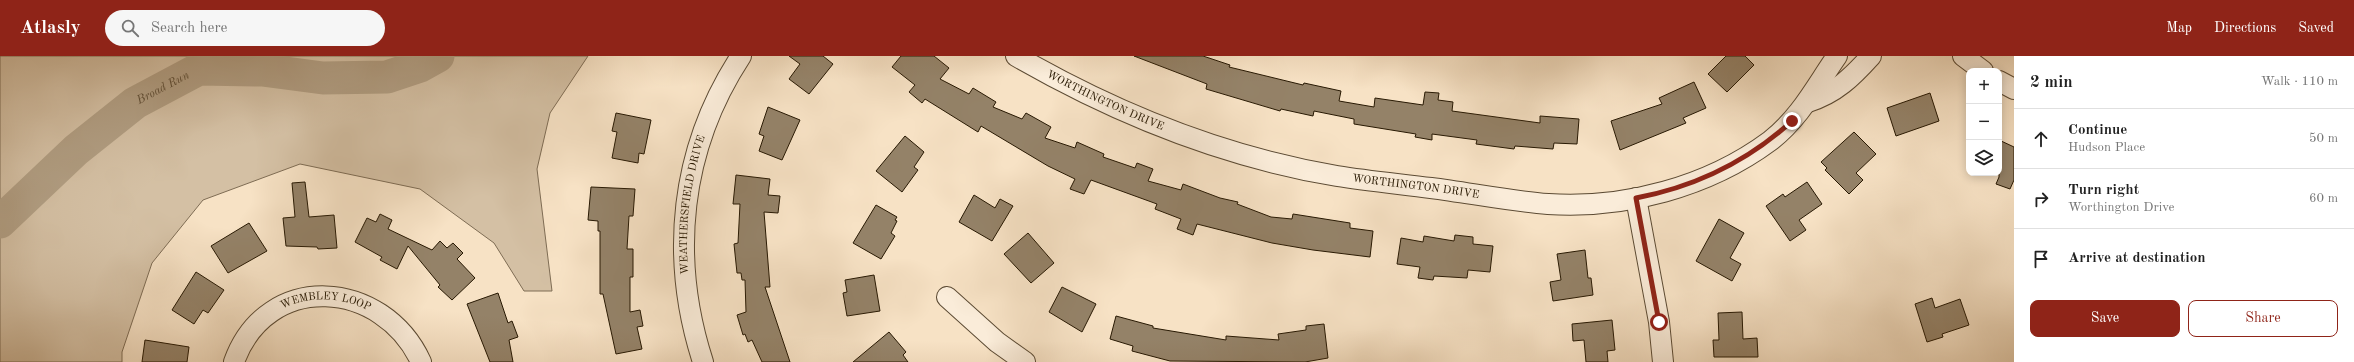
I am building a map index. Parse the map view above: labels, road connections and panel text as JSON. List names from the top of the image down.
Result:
{
  "streets": {
    "street": ["WORTHINGTON DRIVE", "WEATHERSFIELD DRIVE", "WEMBLEY LOOP"]
  },
  "water": ["Broad Run"],
  "page": {
    "header": "Atlasly",
    "search": "Search here",
    "nav": ["Map", "Directions", "Saved"],
    "heading": ["2 min", "Walk · 110 m"],
    "map_buttons": ["+", "−"],
    "list": [
      ["Continue", "Hudson Place", "50 m"],
      ["Turn right", "Worthington Drive", "60 m"],
      "Arrive at destination"
    ],
    "buttons": ["Save", "Share"]
  }
}
